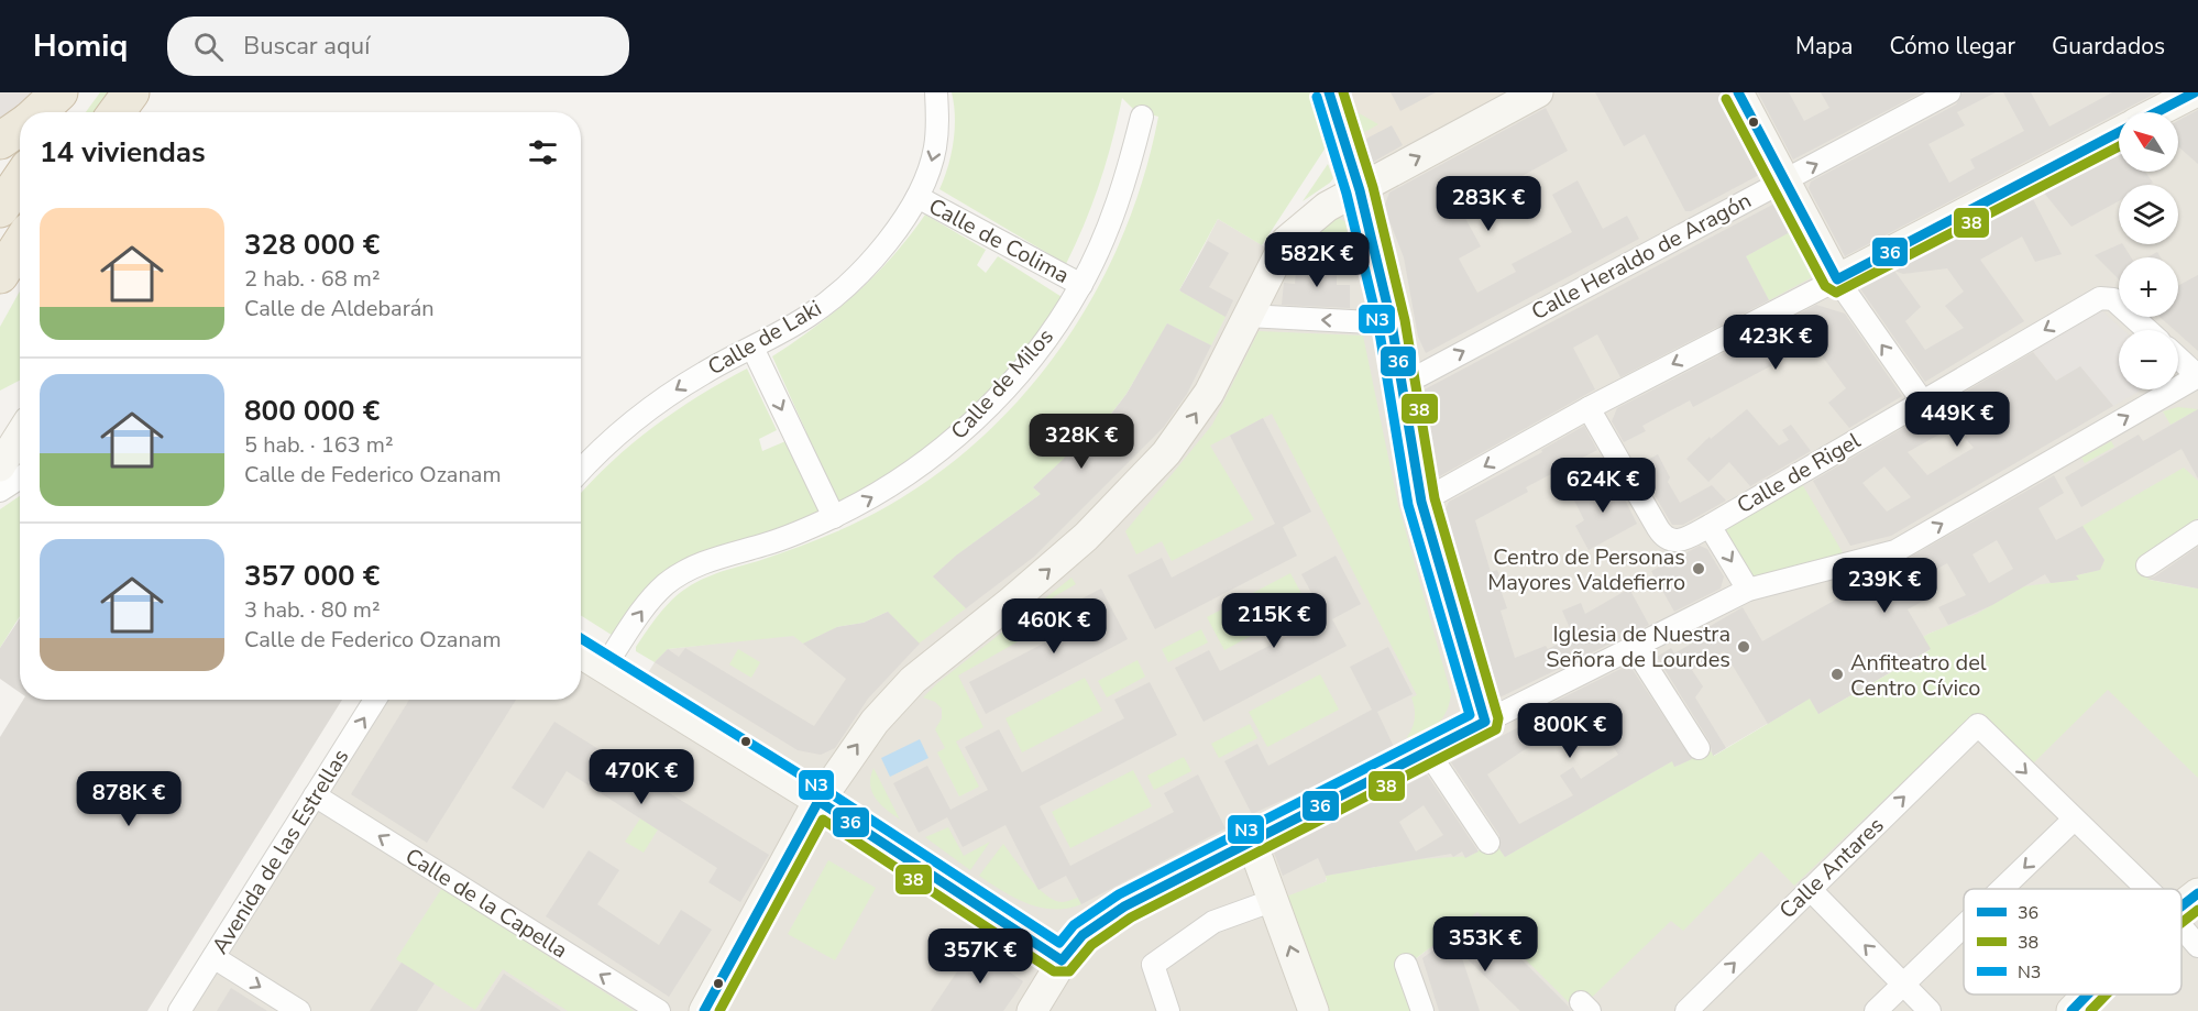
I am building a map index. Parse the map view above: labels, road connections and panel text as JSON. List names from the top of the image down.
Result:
{
  "streets": {
    "street": [
      "Calle de Colima",
      "Calle Heraldo de Aragón",
      "Calle de Laki",
      "Calle de Milos",
      "Calle de Rigel",
      "Avenida de las Estrellas",
      "Calle Antares",
      "Calle de la Capella"
    ]
  },
  "crossings": [
    ["Calle de Colima", "Calle de Laki"],
    ["Calle de Colima", "Calle de Milos"],
    ["Avenida de las Estrellas", "Calle de la Capella"]
  ],
  "one_way": ["Calle de Laki", "Calle de la Capella"],
  "places": ["Centro de Personas Mayores Valdefierro", "Iglesia de Nuestra Señora de Lourdes", "Anfiteatro del Centro Cívico"],
  "lines": ["transit line 36", "transit line 38", "transit line N3"],
  "legend": ["36", "38", "N3"],
  "north": "top left",
  "page": {
    "header": "Homiq",
    "search": "Buscar aquí",
    "nav": ["Mapa", "Cómo llegar", "Guardados"],
    "map_buttons": ["+", "−"],
    "heading": "14 viviendas",
    "price": [
      "283K €",
      "582K €",
      "423K €",
      "449K €",
      "328K €",
      "624K €",
      "239K €",
      "215K €",
      "460K €",
      "800K €",
      "470K €",
      "878K €",
      "353K €",
      "357K €"
    ],
    "list": [
      {
        "name": "328 000 €",
        "note": "2 hab. · 68 m² · Calle de Aldebarán"
      },
      {
        "name": "800 000 €",
        "note": "5 hab. · 163 m² · Calle de Federico Ozanam"
      },
      {
        "name": "357 000 €",
        "note": "3 hab. · 80 m² · Calle de Federico Ozanam"
      }
    ]
  }
}
